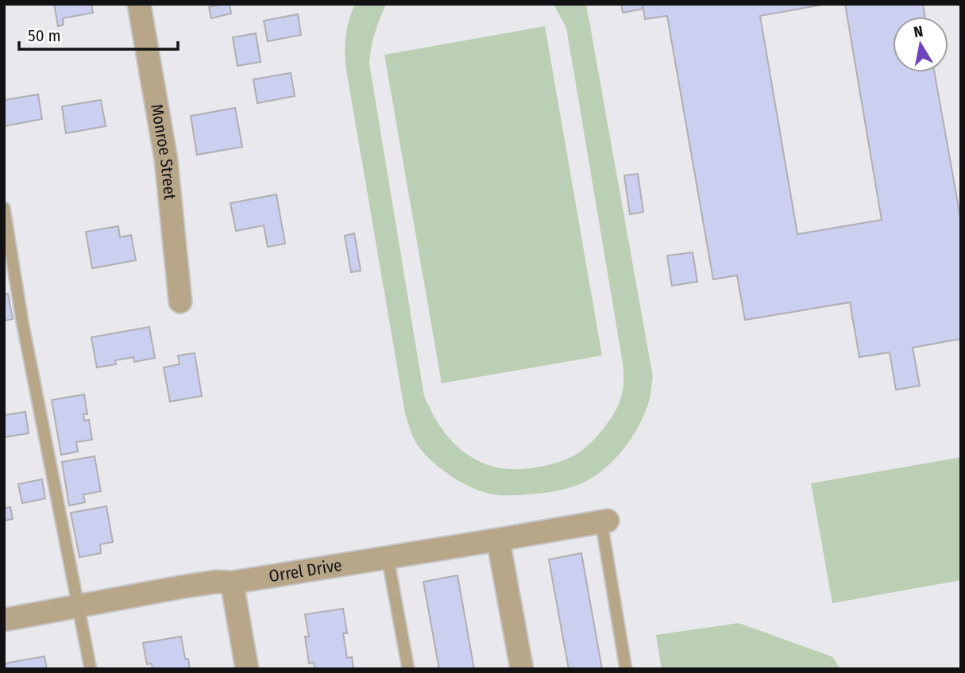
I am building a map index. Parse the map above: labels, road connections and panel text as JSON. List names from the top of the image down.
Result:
{
  "streets": {
    "street": ["Monroe Street", "Orrel Drive"]
  },
  "scale_bar": "50 m",
  "north": "top"
}
